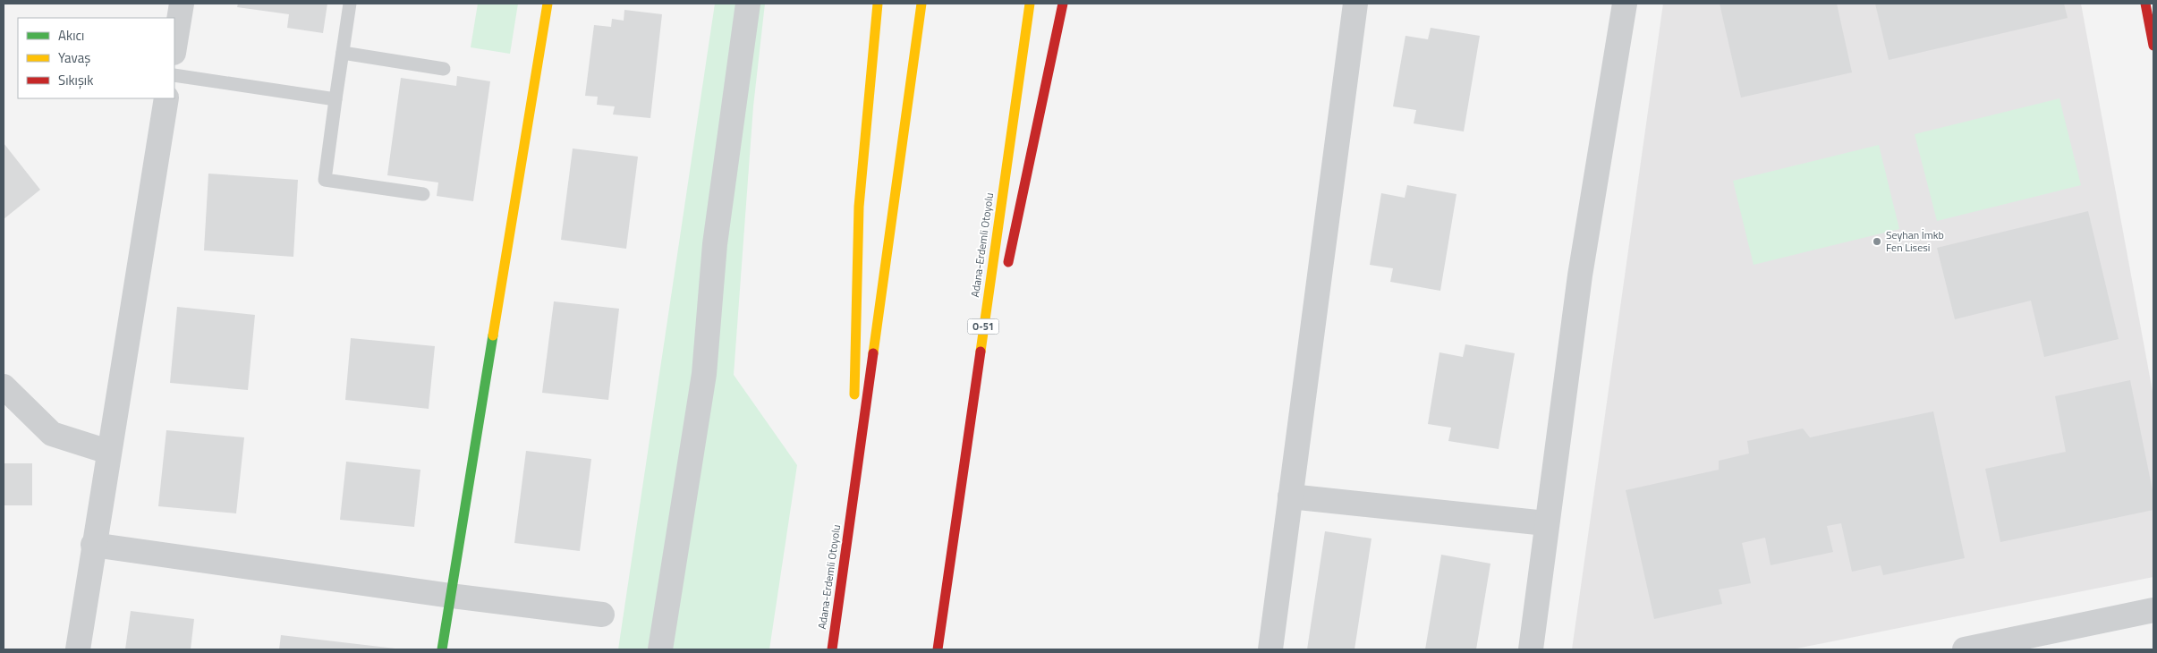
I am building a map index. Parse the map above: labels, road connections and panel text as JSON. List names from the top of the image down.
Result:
{
  "streets": {
    "main road": ["Adana-Erdemli Otoyolu", "O-51"]
  },
  "places": ["Seyhan İmkb Fen Lisesi"],
  "legend": ["Akıcı", "Yavaş", "Sıkışık"]
}
